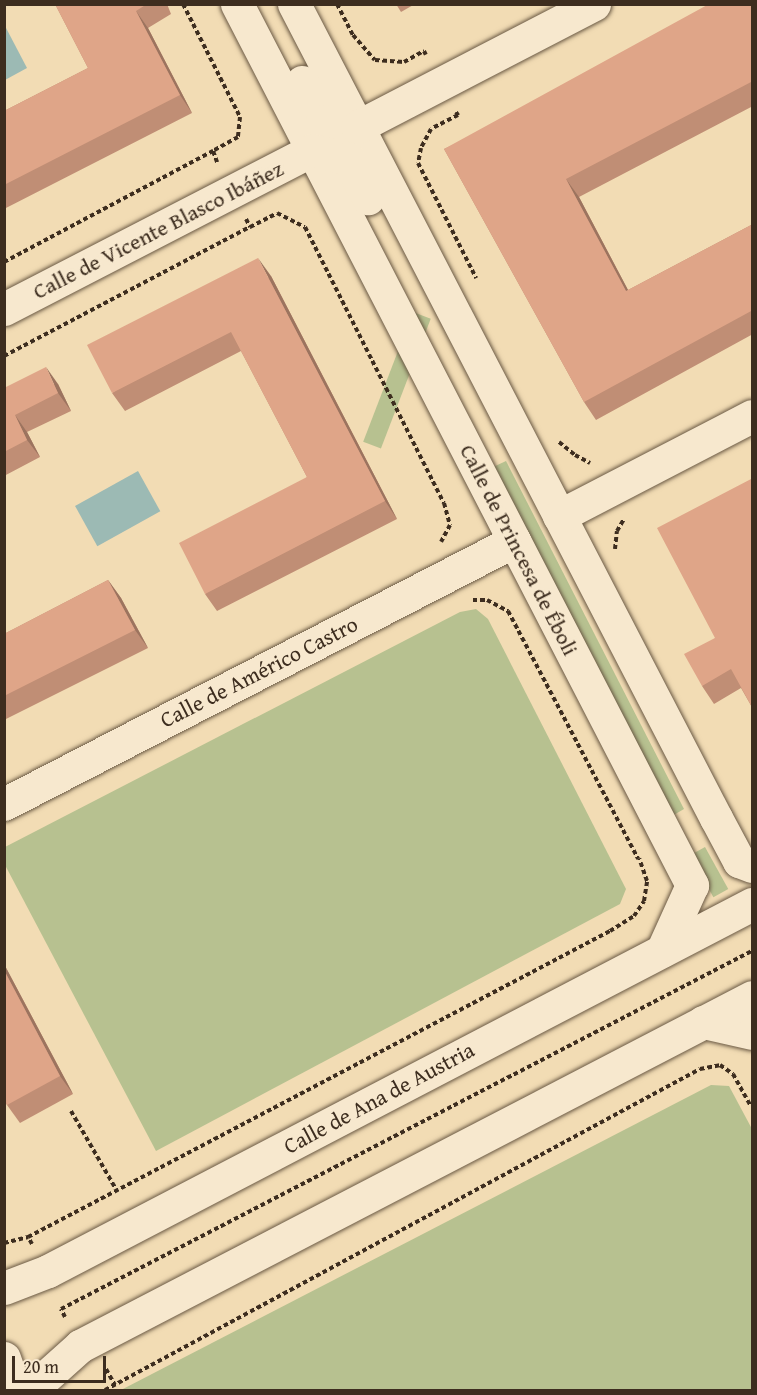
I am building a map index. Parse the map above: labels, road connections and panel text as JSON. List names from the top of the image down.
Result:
{
  "streets": {
    "street": [
      "Calle de Vicente Blasco Ibáñez",
      "Calle de Princesa de Éboli",
      "Calle de Américo Castro",
      "Calle de Ana de Austria"
    ]
  },
  "crossings": [
    ["Calle de Vicente Blasco Ibáñez", "Calle de Princesa de Éboli"],
    ["Calle de Princesa de Éboli", "Calle de Américo Castro"],
    ["Calle de Princesa de Éboli", "Calle de Ana de Austria"]
  ],
  "scale_bar": "20 m"
}
